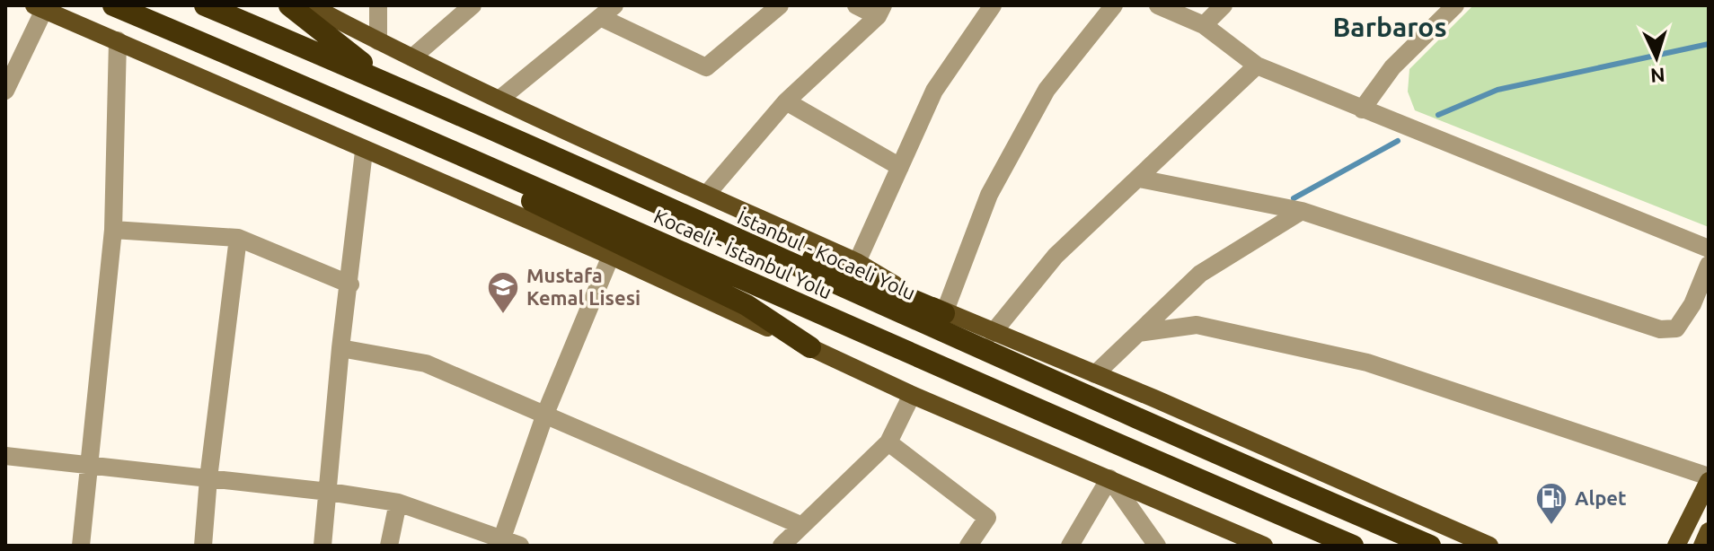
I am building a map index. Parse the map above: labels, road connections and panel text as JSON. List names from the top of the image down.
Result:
{
  "streets": {
    "highway": ["Kocaeli - İstanbul Yolu", "İstanbul - Kocaeli Yolu"]
  },
  "districts": ["Barbaros"],
  "places": {
    "school or university": ["Mustafa Kemal Lisesi"],
    "fuel station": ["Alpet"]
  },
  "north": "bottom"
}
